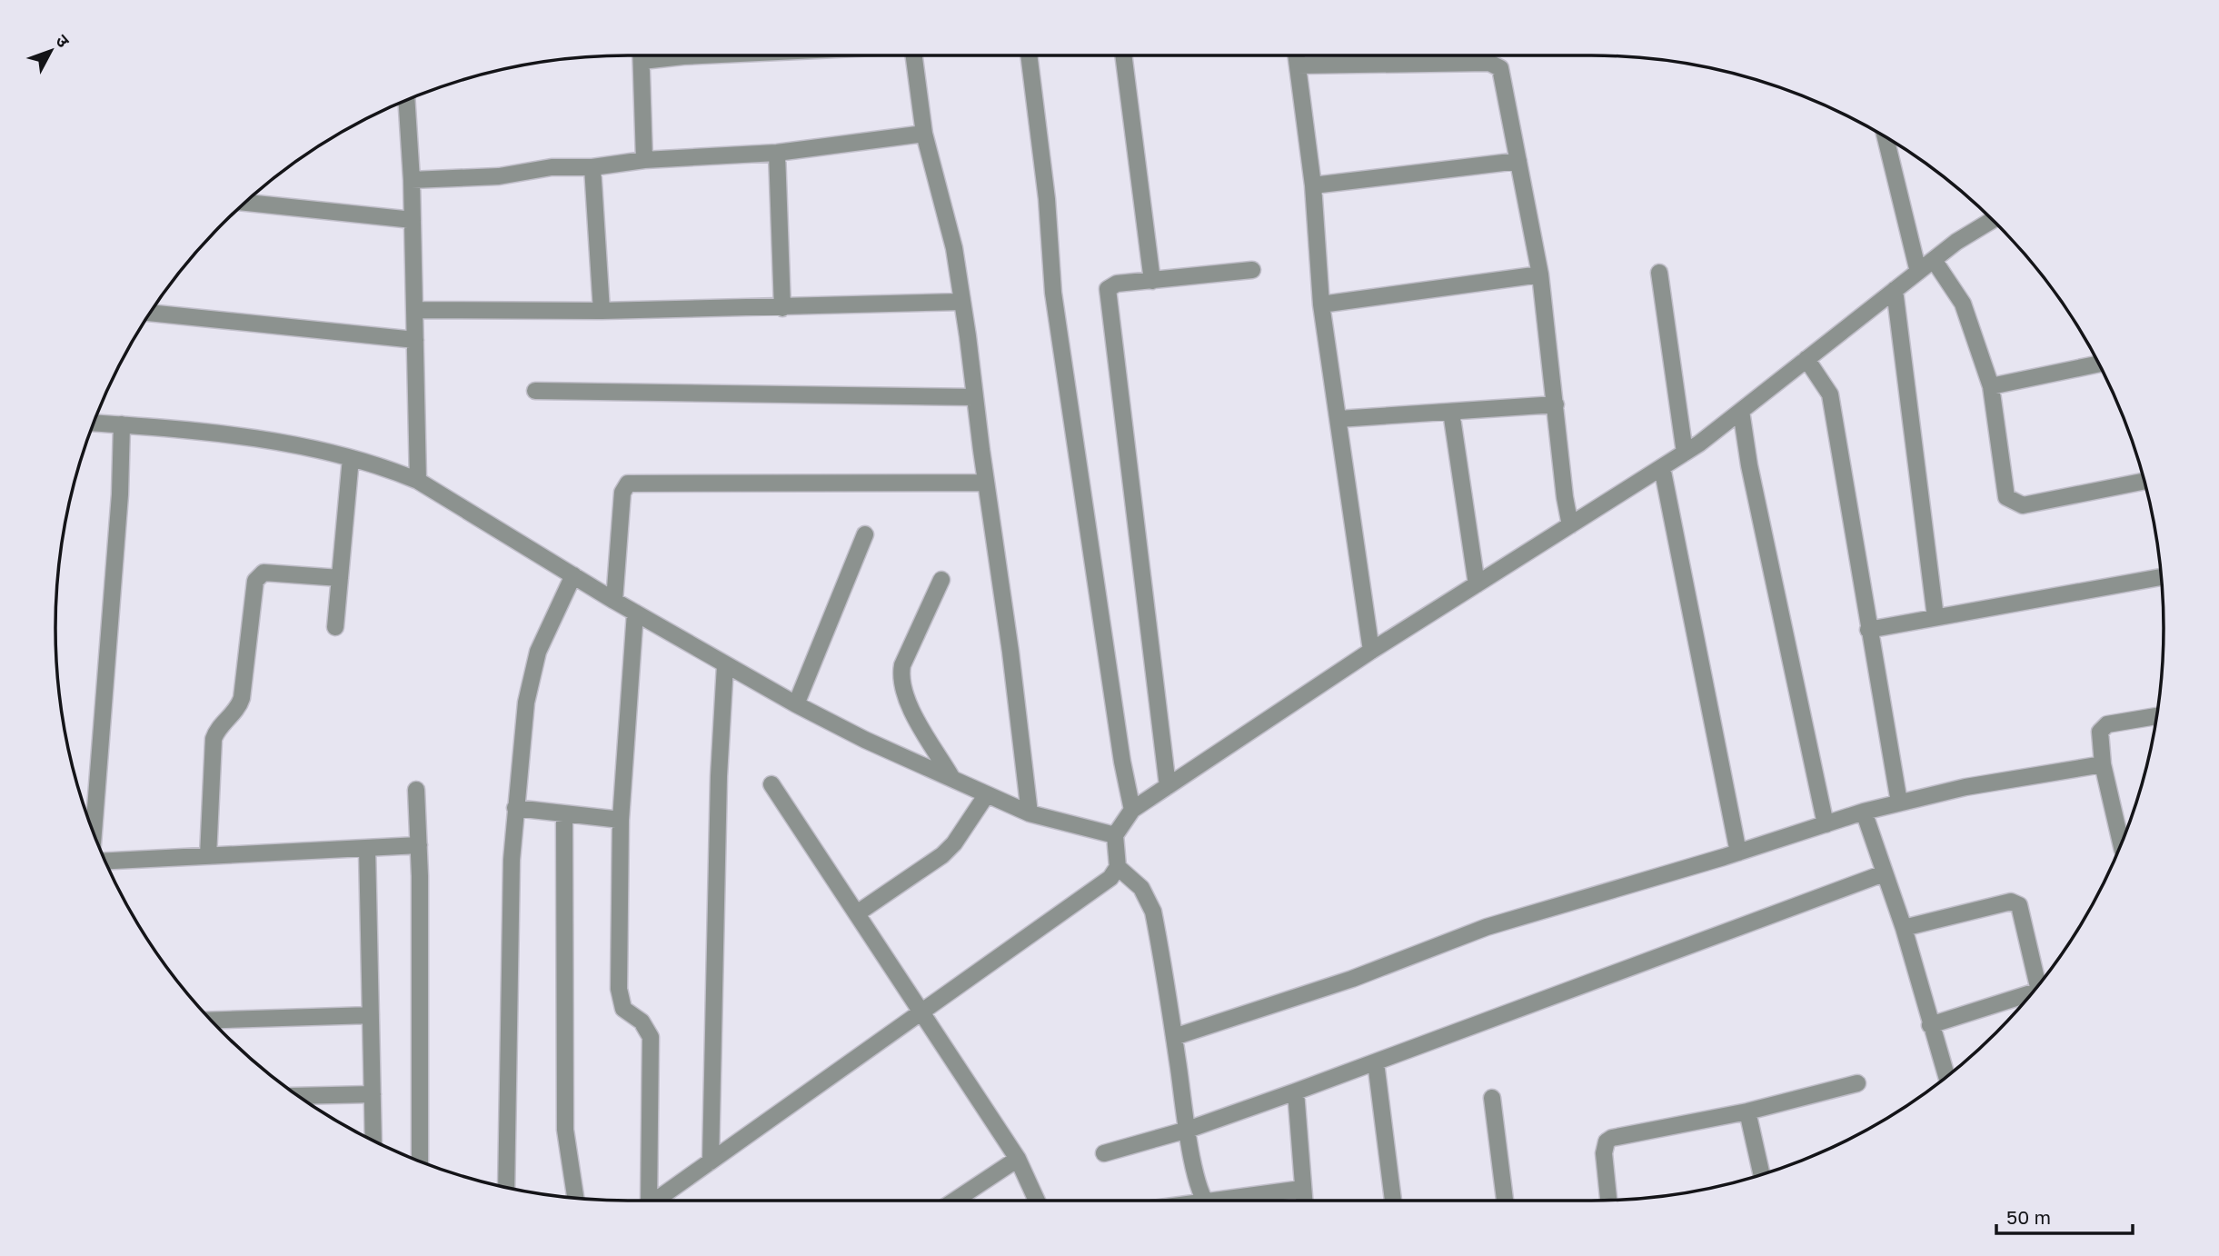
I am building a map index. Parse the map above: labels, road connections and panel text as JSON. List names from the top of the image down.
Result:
{
  "scale_bar": "50 m",
  "north": "top right"
}
